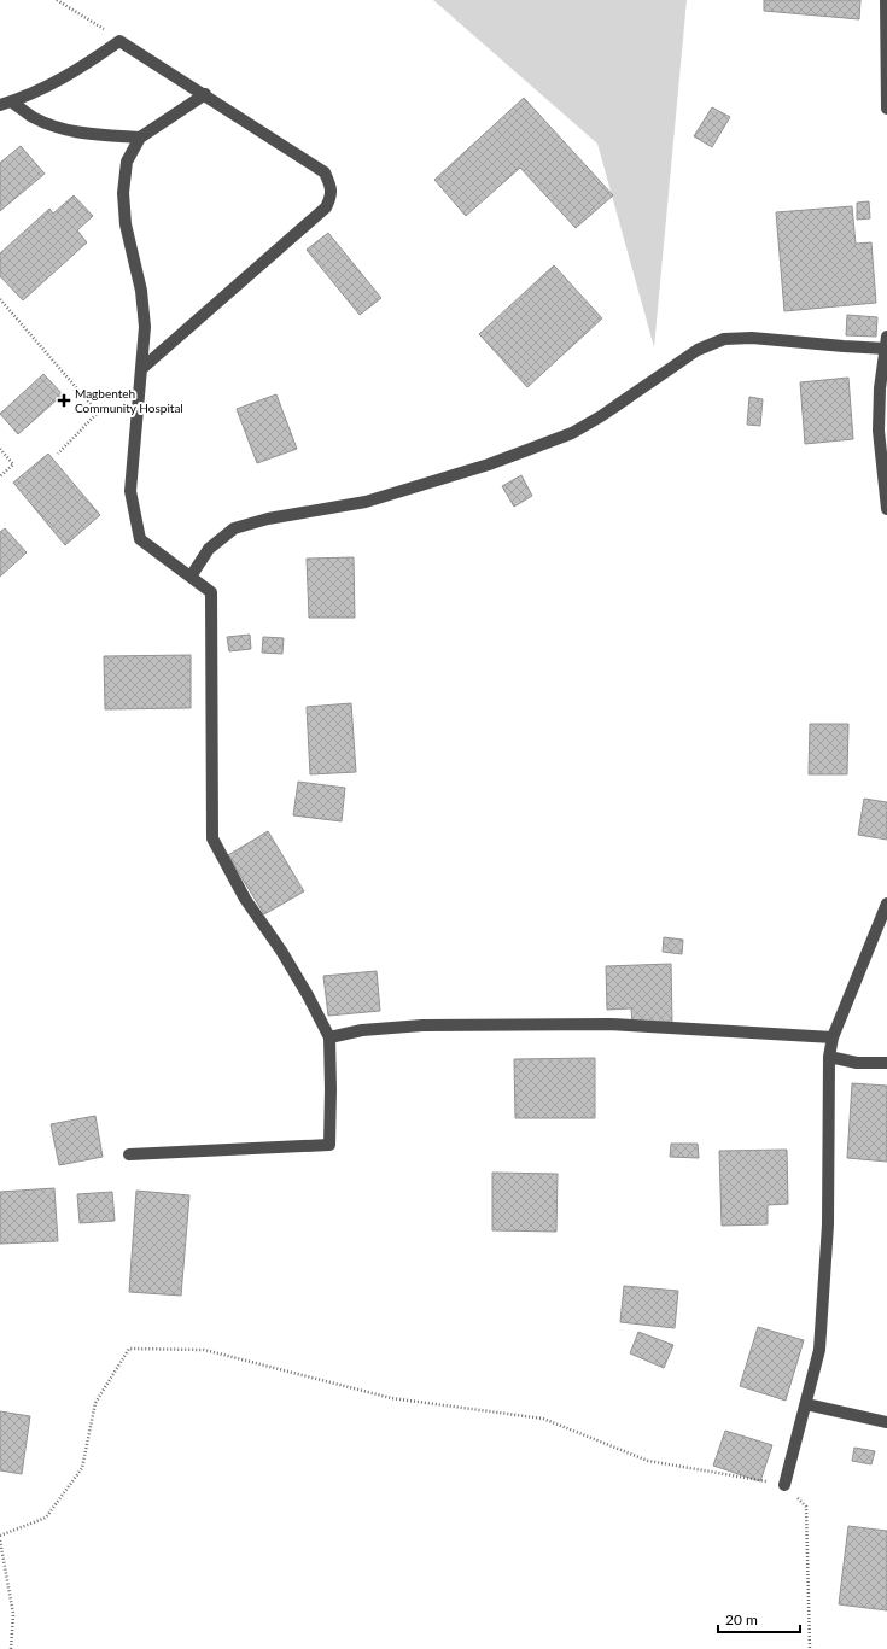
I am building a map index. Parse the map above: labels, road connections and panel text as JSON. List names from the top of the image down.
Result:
{
  "places": {
    "health": ["Magbenteh Community Hospital"]
  },
  "scale_bar": "20 m"
}
